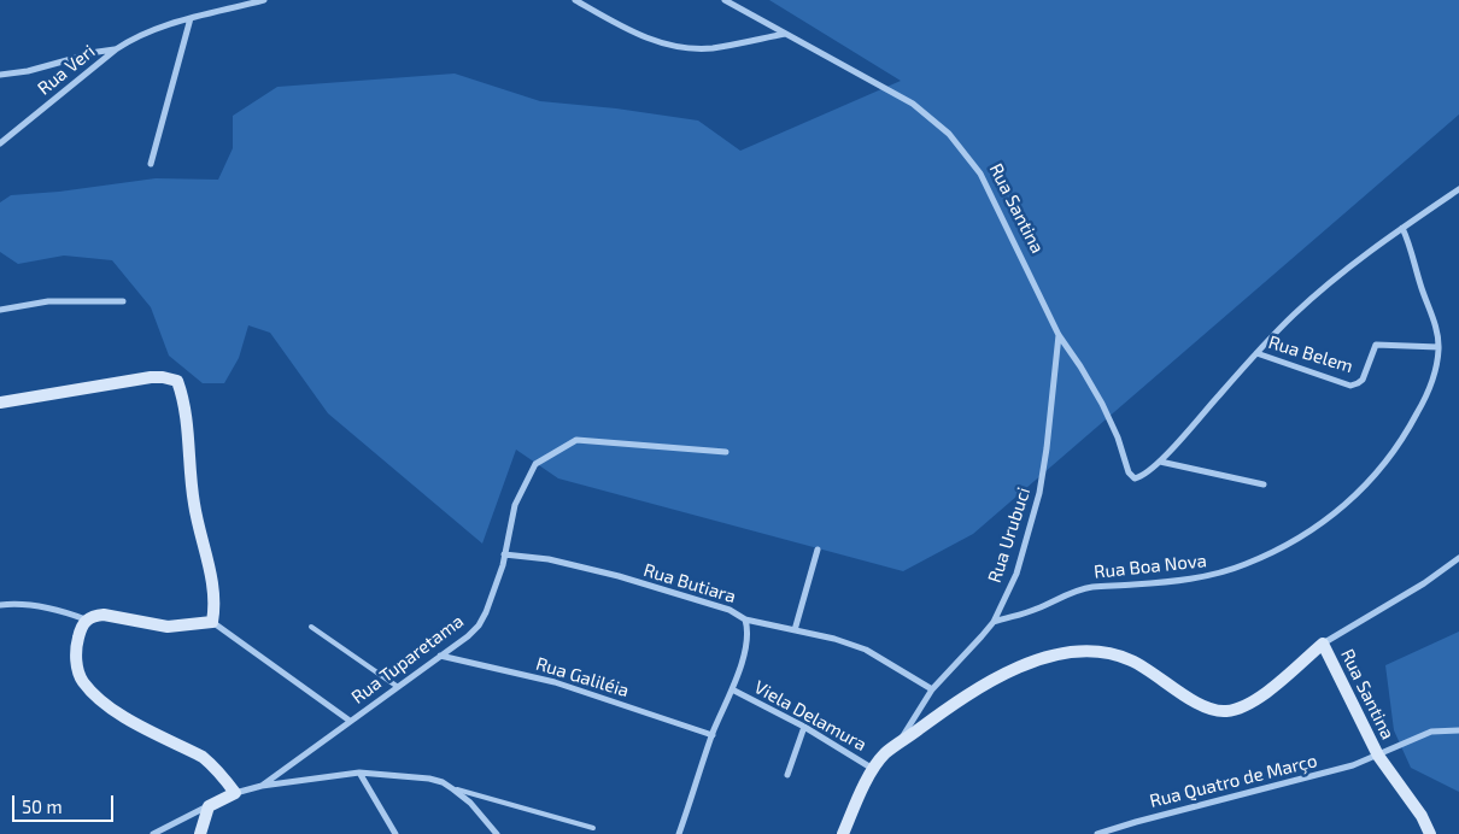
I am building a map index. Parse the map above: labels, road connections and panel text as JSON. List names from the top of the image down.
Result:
{
  "streets": {
    "street": [
      "Rua Veri",
      "Rua Santina",
      "Rua Belem",
      "Rua Urubuci",
      "Rua Boa Nova",
      "Rua Butiara",
      "Rua Tuparetama",
      "Rua Galiléia",
      "Viela Delamura",
      "Rua Quatro de Março"
    ]
  },
  "crossings": [
    ["Rua Santina", "Rua Urubuci"],
    ["Rua Santina", "Rua Quatro de Março"],
    ["Rua Belem", "Rua Boa Nova"],
    ["Rua Urubuci", "Rua Boa Nova"],
    ["Rua Butiara", "Rua Tuparetama"],
    ["Rua Butiara", "Rua Galiléia"],
    ["Rua Butiara", "Viela Delamura"],
    ["Rua Tuparetama", "Rua Galiléia"]
  ],
  "scale_bar": "50 m"
}
